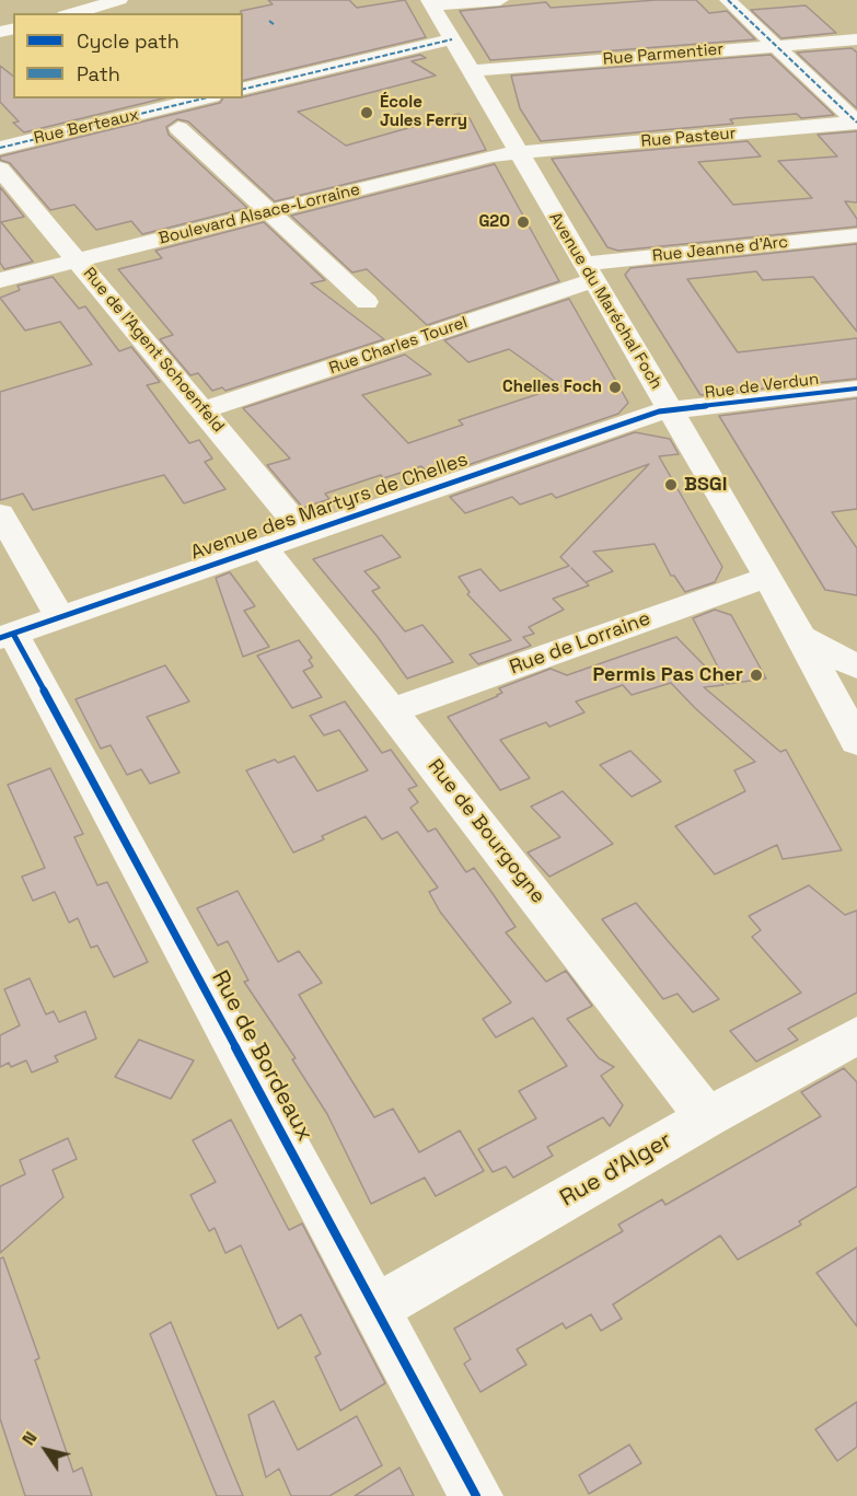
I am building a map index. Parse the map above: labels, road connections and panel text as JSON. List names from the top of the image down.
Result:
{
  "streets": {
    "street": [
      "Rue Parmentier",
      "Rue Berteaux",
      "Rue Pasteur",
      "Boulevard Alsace-Lorraine",
      "Rue Jeanne d'Arc",
      "Avenue du Maréchal Foch",
      "Rue Charles Tourel",
      "Rue de l'Agent Schoenfeld",
      "Rue de Verdun",
      "Avenue des Martyrs de Chelles",
      "Rue de Lorraine",
      "Rue de Bourgogne",
      "Rue de Bordeaux",
      "Rue d'Alger"
    ]
  },
  "crossings": [
    ["Rue Parmentier", "Avenue du Maréchal Foch"],
    ["Rue Pasteur", "Boulevard Alsace-Lorraine"],
    ["Rue Pasteur", "Avenue du Maréchal Foch"],
    ["Boulevard Alsace-Lorraine", "Avenue du Maréchal Foch"],
    ["Boulevard Alsace-Lorraine", "Rue de l'Agent Schoenfeld"],
    ["Rue Jeanne d'Arc", "Avenue du Maréchal Foch"],
    ["Rue Jeanne d'Arc", "Rue Charles Tourel"],
    ["Avenue du Maréchal Foch", "Rue Charles Tourel"],
    ["Avenue du Maréchal Foch", "Rue de Verdun"],
    ["Avenue du Maréchal Foch", "Avenue des Martyrs de Chelles"],
    ["Avenue du Maréchal Foch", "Rue de Lorraine"],
    ["Rue Charles Tourel", "Rue de l'Agent Schoenfeld"],
    ["Rue de l'Agent Schoenfeld", "Avenue des Martyrs de Chelles"],
    ["Rue de Verdun", "Avenue des Martyrs de Chelles"],
    ["Avenue des Martyrs de Chelles", "Rue de Bourgogne"],
    ["Avenue des Martyrs de Chelles", "Rue de Bordeaux"],
    ["Rue de Lorraine", "Rue de Bourgogne"],
    ["Rue de Bourgogne", "Rue d'Alger"],
    ["Rue de Bordeaux", "Rue d'Alger"]
  ],
  "places": [
    "École Jules Ferry",
    "G20",
    "Chelles Foch",
    "BSGI",
    "Permis Pas Cher"
  ],
  "legend": ["Cycle path", "Path"],
  "north": "top left"
}
